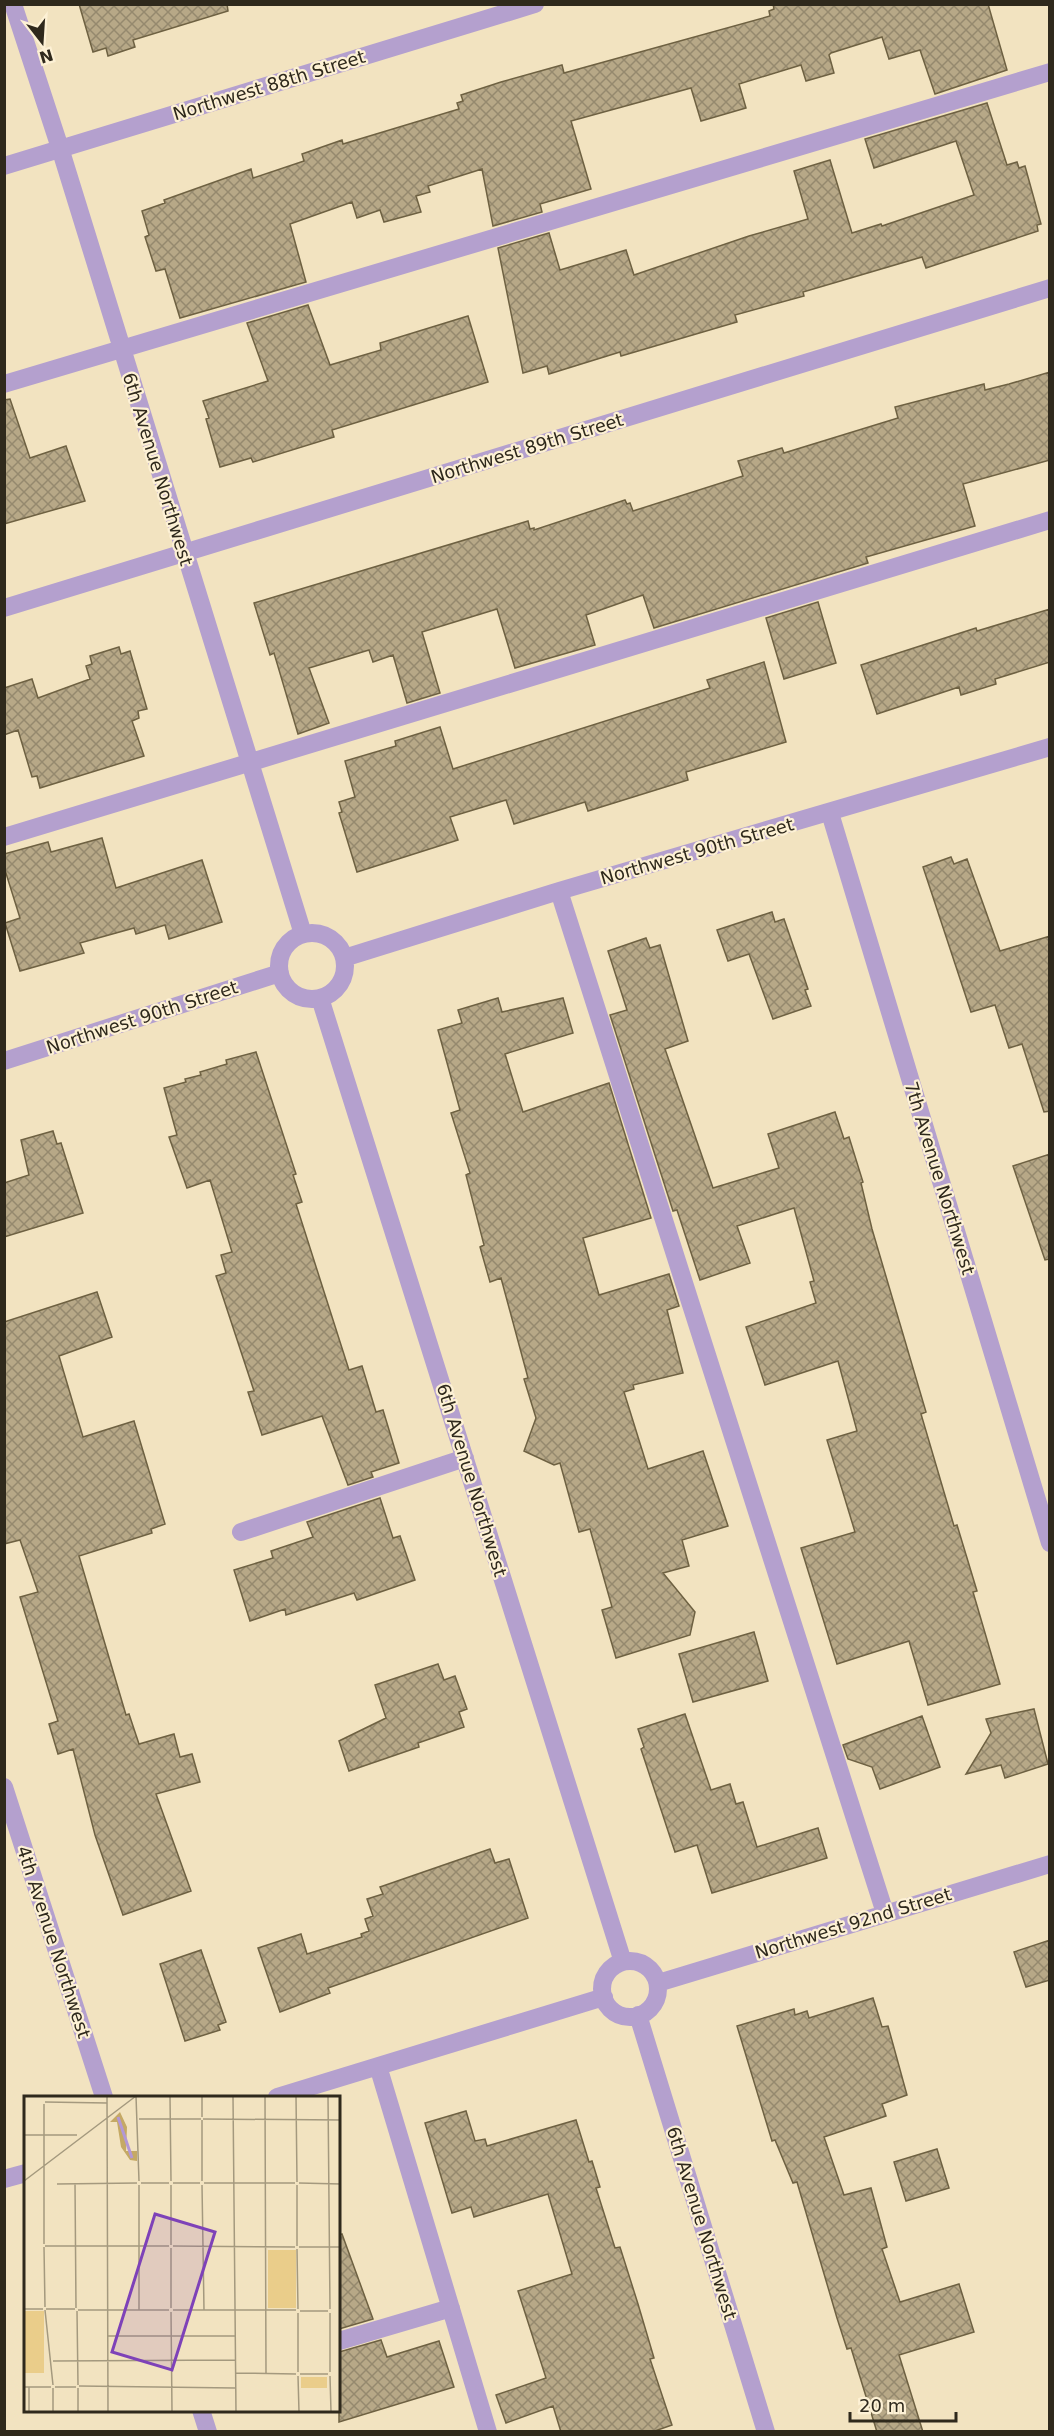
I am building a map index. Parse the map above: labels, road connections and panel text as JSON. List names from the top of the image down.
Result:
{
  "streets": {
    "street": [
      "Northwest 88th Street",
      "Northwest 89th Street",
      "6th Avenue Northwest",
      "Northwest 90th Street",
      "7th Avenue Northwest",
      "Northwest 92nd Street",
      "4th Avenue Northwest"
    ]
  },
  "crossings": [
    ["Northwest 88th Street", "6th Avenue Northwest"],
    ["Northwest 89th Street", "6th Avenue Northwest"],
    ["6th Avenue Northwest", "Northwest 90th Street"],
    ["6th Avenue Northwest", "Northwest 92nd Street"],
    ["Northwest 90th Street", "7th Avenue Northwest"]
  ],
  "scale_bar": "20 m",
  "north": "bottom"
}
